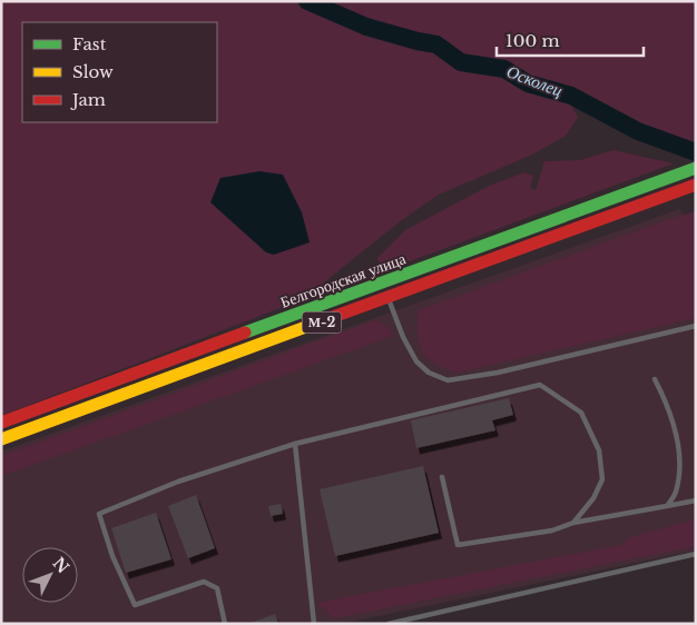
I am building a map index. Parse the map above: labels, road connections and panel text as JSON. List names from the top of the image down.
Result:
{
  "streets": {
    "main road": ["Белгородская улица", "М-2"]
  },
  "water": ["Осколец"],
  "legend": ["Fast", "Slow", "Jam"],
  "scale_bar": "100 m",
  "north": "top right"
}
